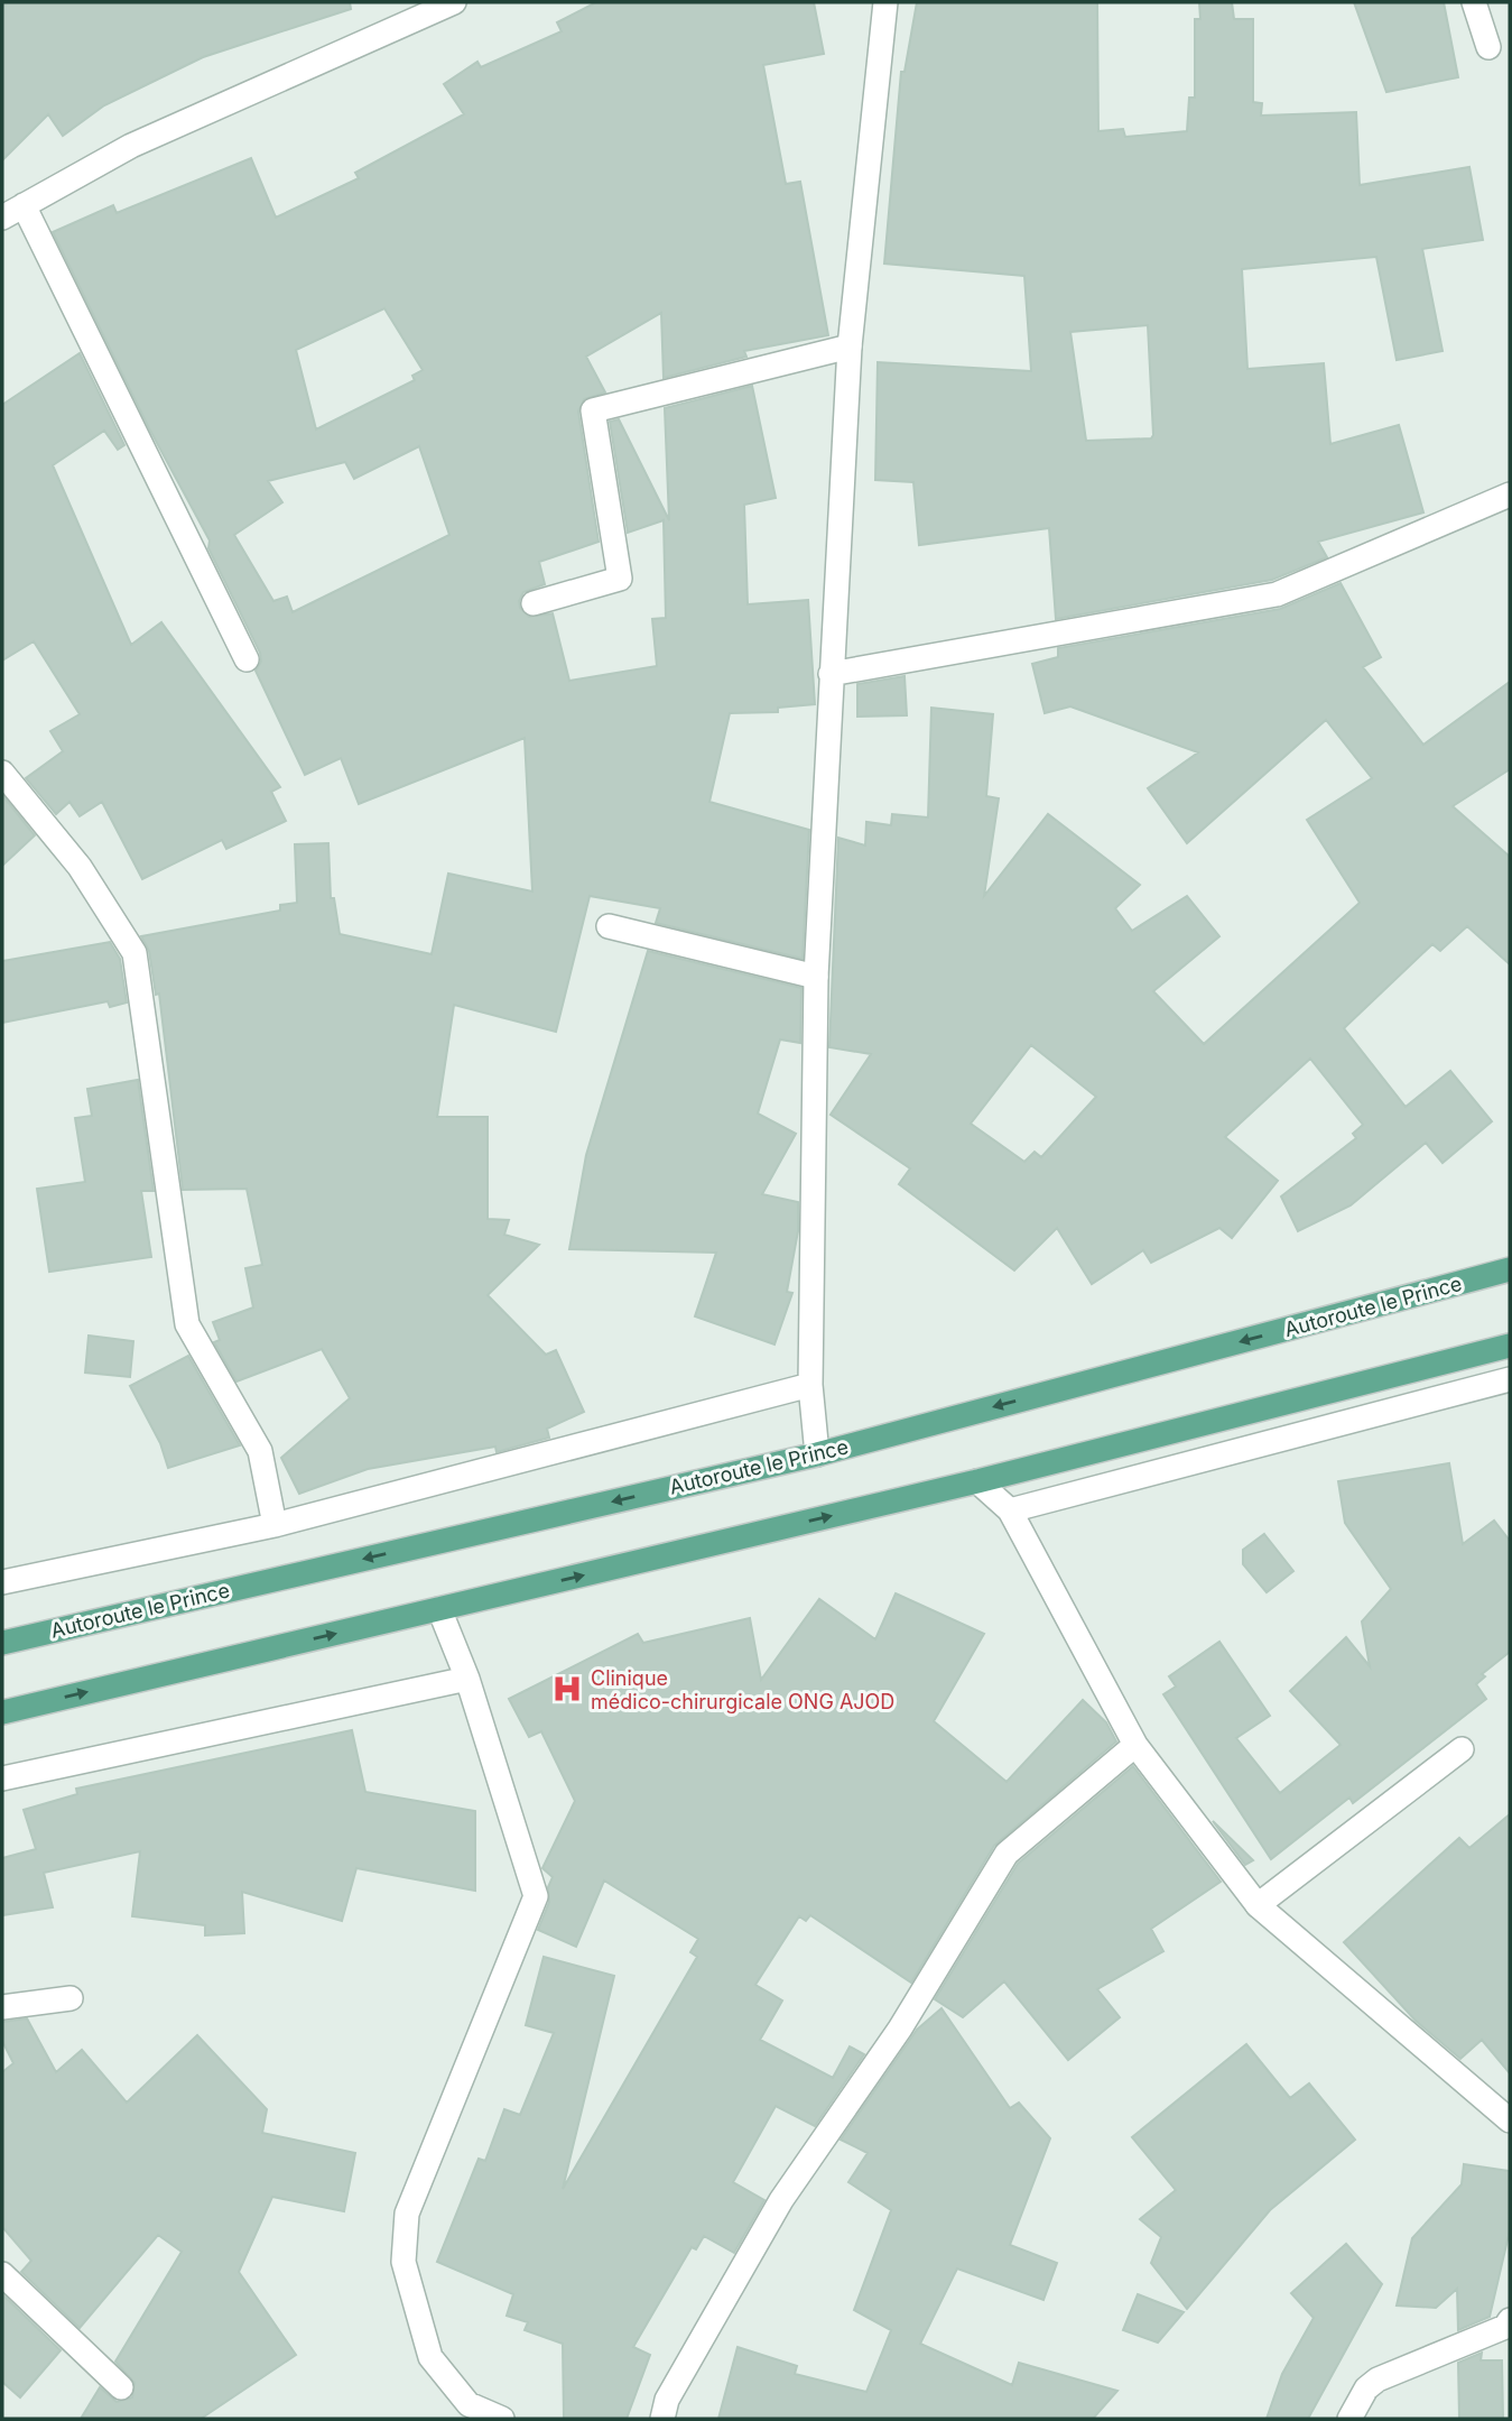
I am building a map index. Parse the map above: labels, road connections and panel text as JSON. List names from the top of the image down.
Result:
{
  "streets": {
    "main road": ["Autoroute le Prince"]
  },
  "places": {
    "hospital": ["Clinique médico-chirurgicale ONG AJOD"]
  }
}
